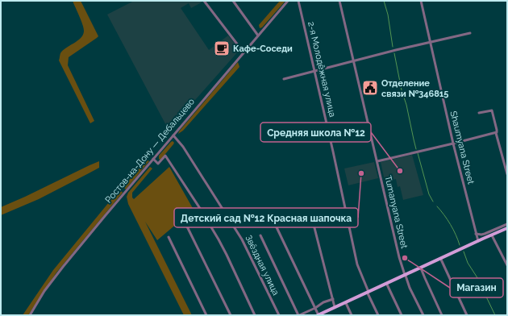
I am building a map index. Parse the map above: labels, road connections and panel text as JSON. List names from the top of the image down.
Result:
{
  "streets": {
    "street": [
      "2-я Молодёжная улица",
      "Shaumyana Street",
      "Ростов-на-Дону — Дебальцево",
      "Tumanyana Street",
      "Звёздная улица"
    ]
  },
  "crossings": [
    ["Ростов-на-Дону — Дебальцево", "Звёздная улица"]
  ],
  "places": {
    "cafe": ["Кафе-Соседи"],
    "public building": ["Отделение связи №346815"],
    "other": ["Средняя школа №12", "Детский сад №12 Красная шапочка", "Магазин"]
  }
}
